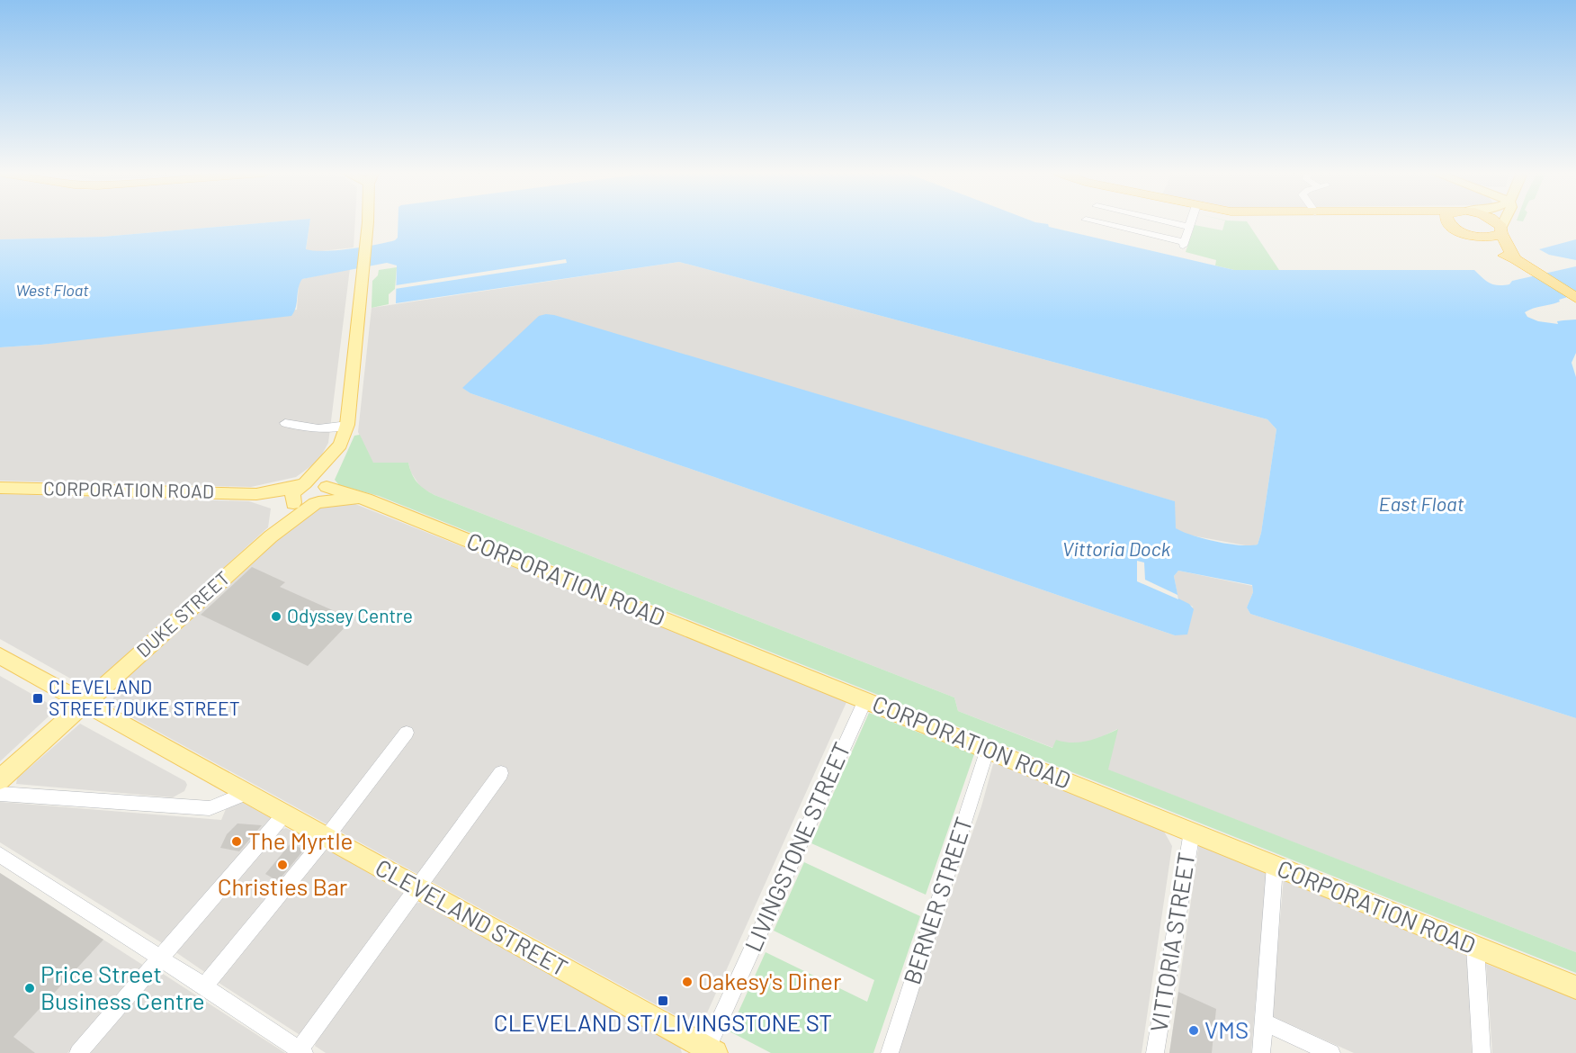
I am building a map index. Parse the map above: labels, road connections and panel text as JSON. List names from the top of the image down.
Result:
{
  "streets": {
    "main road": ["CORPORATION ROAD", "DUKE STREET", "CLEVELAND STREET"],
    "street": ["LIVINGSTONE STREET", "BERNER STREET", "VITTORIA STREET"]
  },
  "crossings": [
    ["CORPORATION ROAD", "DUKE STREET"],
    ["CORPORATION ROAD", "LIVINGSTONE STREET"],
    ["CORPORATION ROAD", "BERNER STREET"],
    ["CORPORATION ROAD", "VITTORIA STREET"],
    ["DUKE STREET", "CLEVELAND STREET"],
    ["LIVINGSTONE STREET", "CLEVELAND STREET"]
  ],
  "water": ["West Float", "East Float", "Vittoria Dock"],
  "places": {
    "other": [
      "Odyssey Centre",
      "The Myrtle",
      "Christies Bar",
      "Oakesy's Diner",
      "Price Street Business Centre",
      "VMS"
    ],
    "transit": ["CLEVELAND STREET/DUKE STREET", "CLEVELAND ST/LIVINGSTONE ST"]
  }
}
